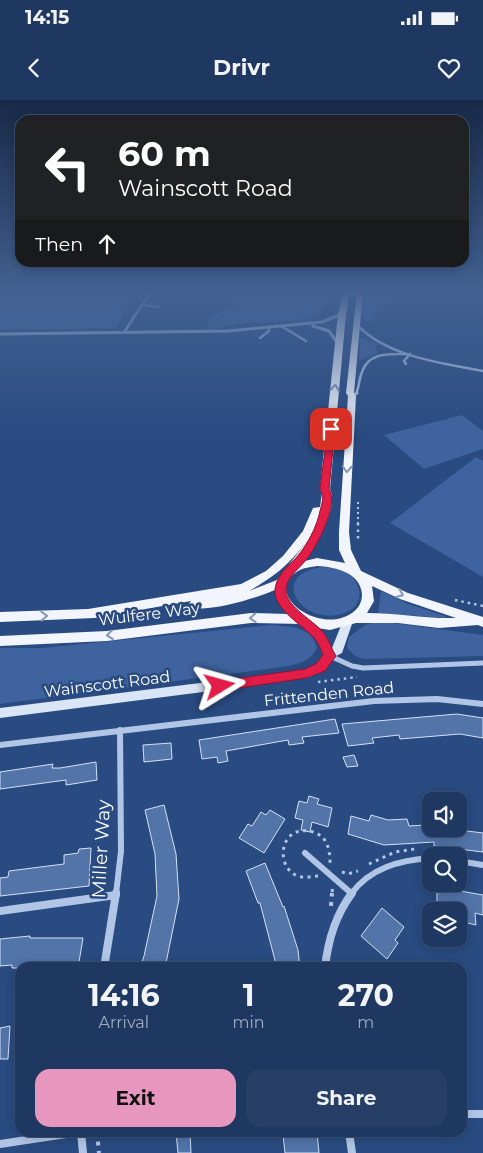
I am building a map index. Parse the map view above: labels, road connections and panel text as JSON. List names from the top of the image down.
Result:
{
  "streets": {
    "main road": ["Wulfere Way"],
    "street": ["Wainscott Road", "Frittenden Road", "Miller Way"]
  },
  "crossings": [
    ["Wulfere Way", "Wainscott Road"],
    ["Frittenden Road", "Miller Way"]
  ],
  "page": {
    "status": "14:15",
    "header": "Drivr",
    "turn": ["60 m", "Wainscott Road"],
    "then": "Then",
    "eta": [
      "14:16",
      "Arrival",
      "1",
      "min",
      "270",
      "m"
    ],
    "buttons": ["Exit", "Share"]
  }
}
